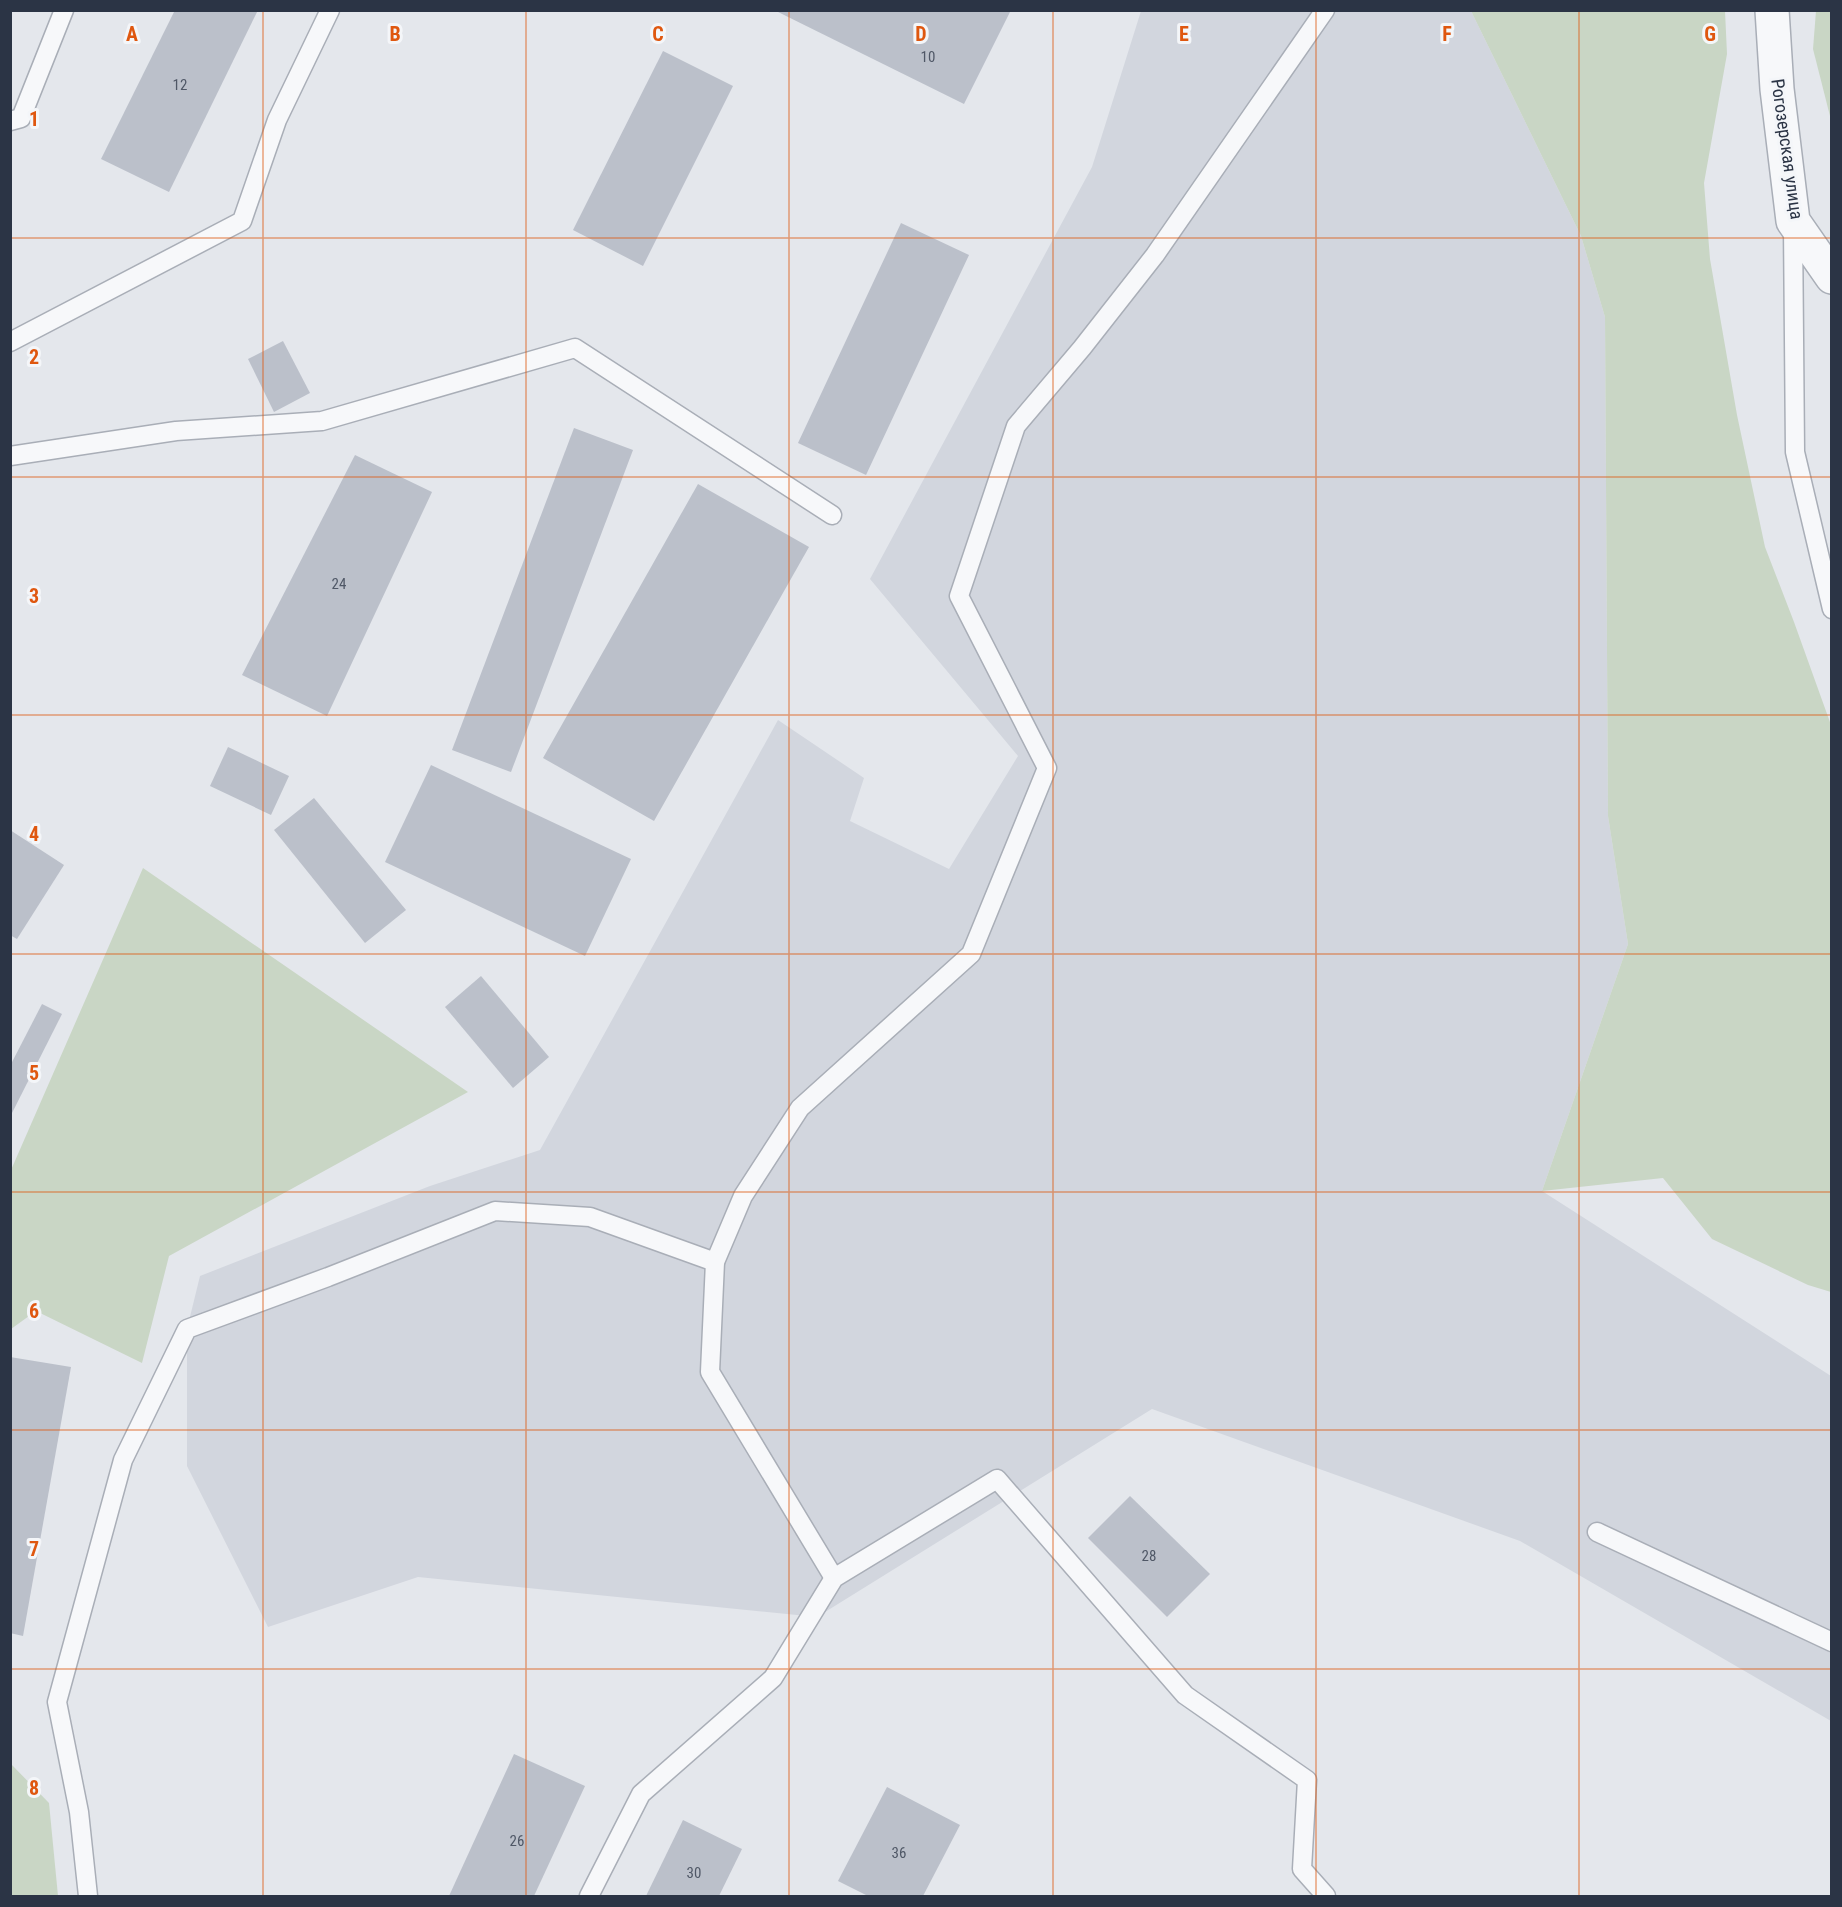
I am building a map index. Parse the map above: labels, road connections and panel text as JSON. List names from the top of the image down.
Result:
{
  "streets": {
    "street": ["Рогозерская улица"]
  },
  "house_numbers": [
    "10",
    "12",
    "24",
    "28",
    "26",
    "36",
    "30"
  ],
  "grid": {
    "columns": [
      "A",
      "B",
      "C",
      "D",
      "E",
      "F",
      "G"
    ],
    "rows": [
      "1",
      "2",
      "3",
      "4",
      "5",
      "6",
      "7",
      "8"
    ]
  }
}
